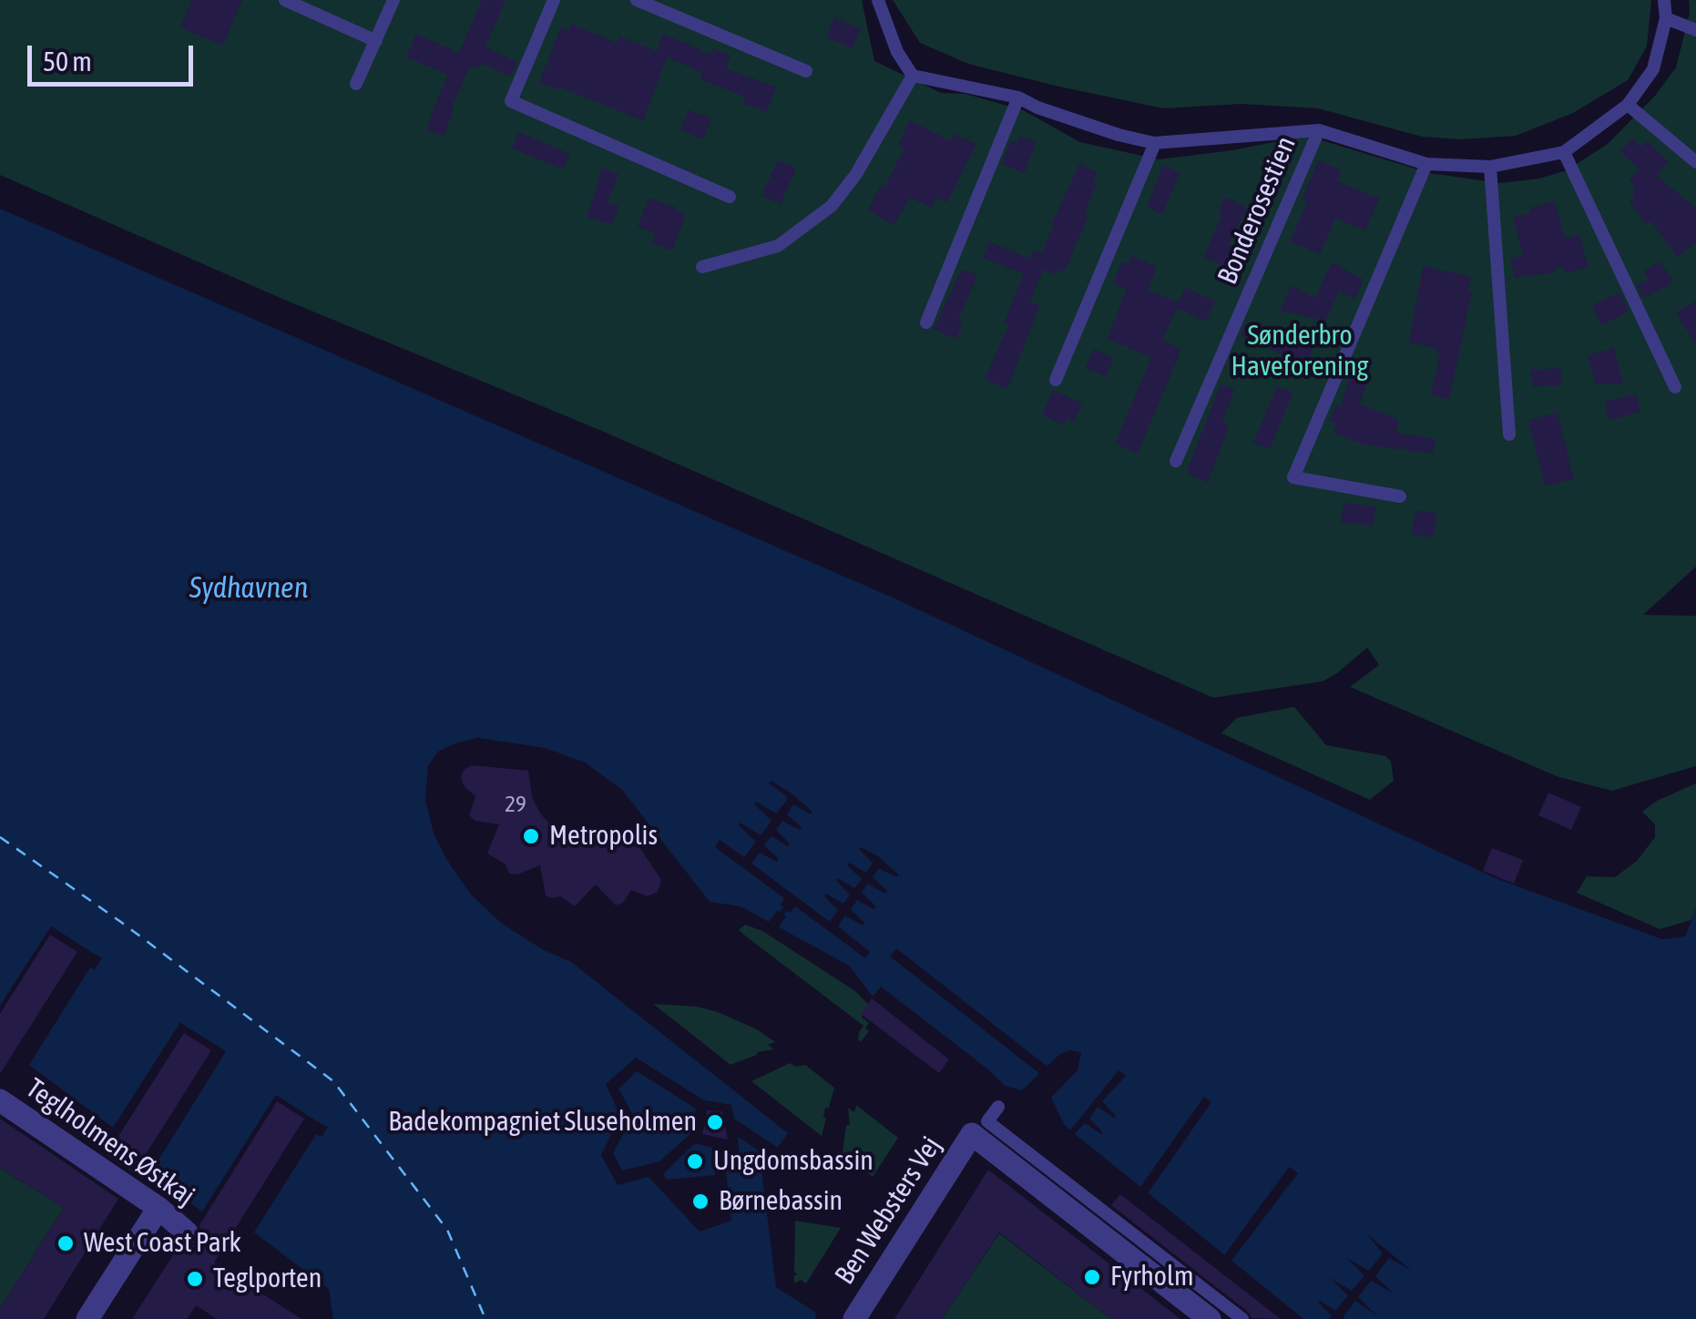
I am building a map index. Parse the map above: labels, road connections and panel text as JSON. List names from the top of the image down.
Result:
{
  "streets": {
    "street": ["Teglholmens Østkaj", "Ben Websters Vej"],
    "lane": ["Bonderosestien"]
  },
  "water": ["Sydhavnen"],
  "parks": ["Sønderbro Haveforening"],
  "places": [
    "Metropolis",
    "Badekompagniet Sluseholmen",
    "Ungdomsbassin",
    "Børnebassin",
    "West Coast Park",
    "Fyrholm",
    "Teglporten"
  ],
  "house_numbers": ["29"],
  "scale_bar": "50 m"
}
